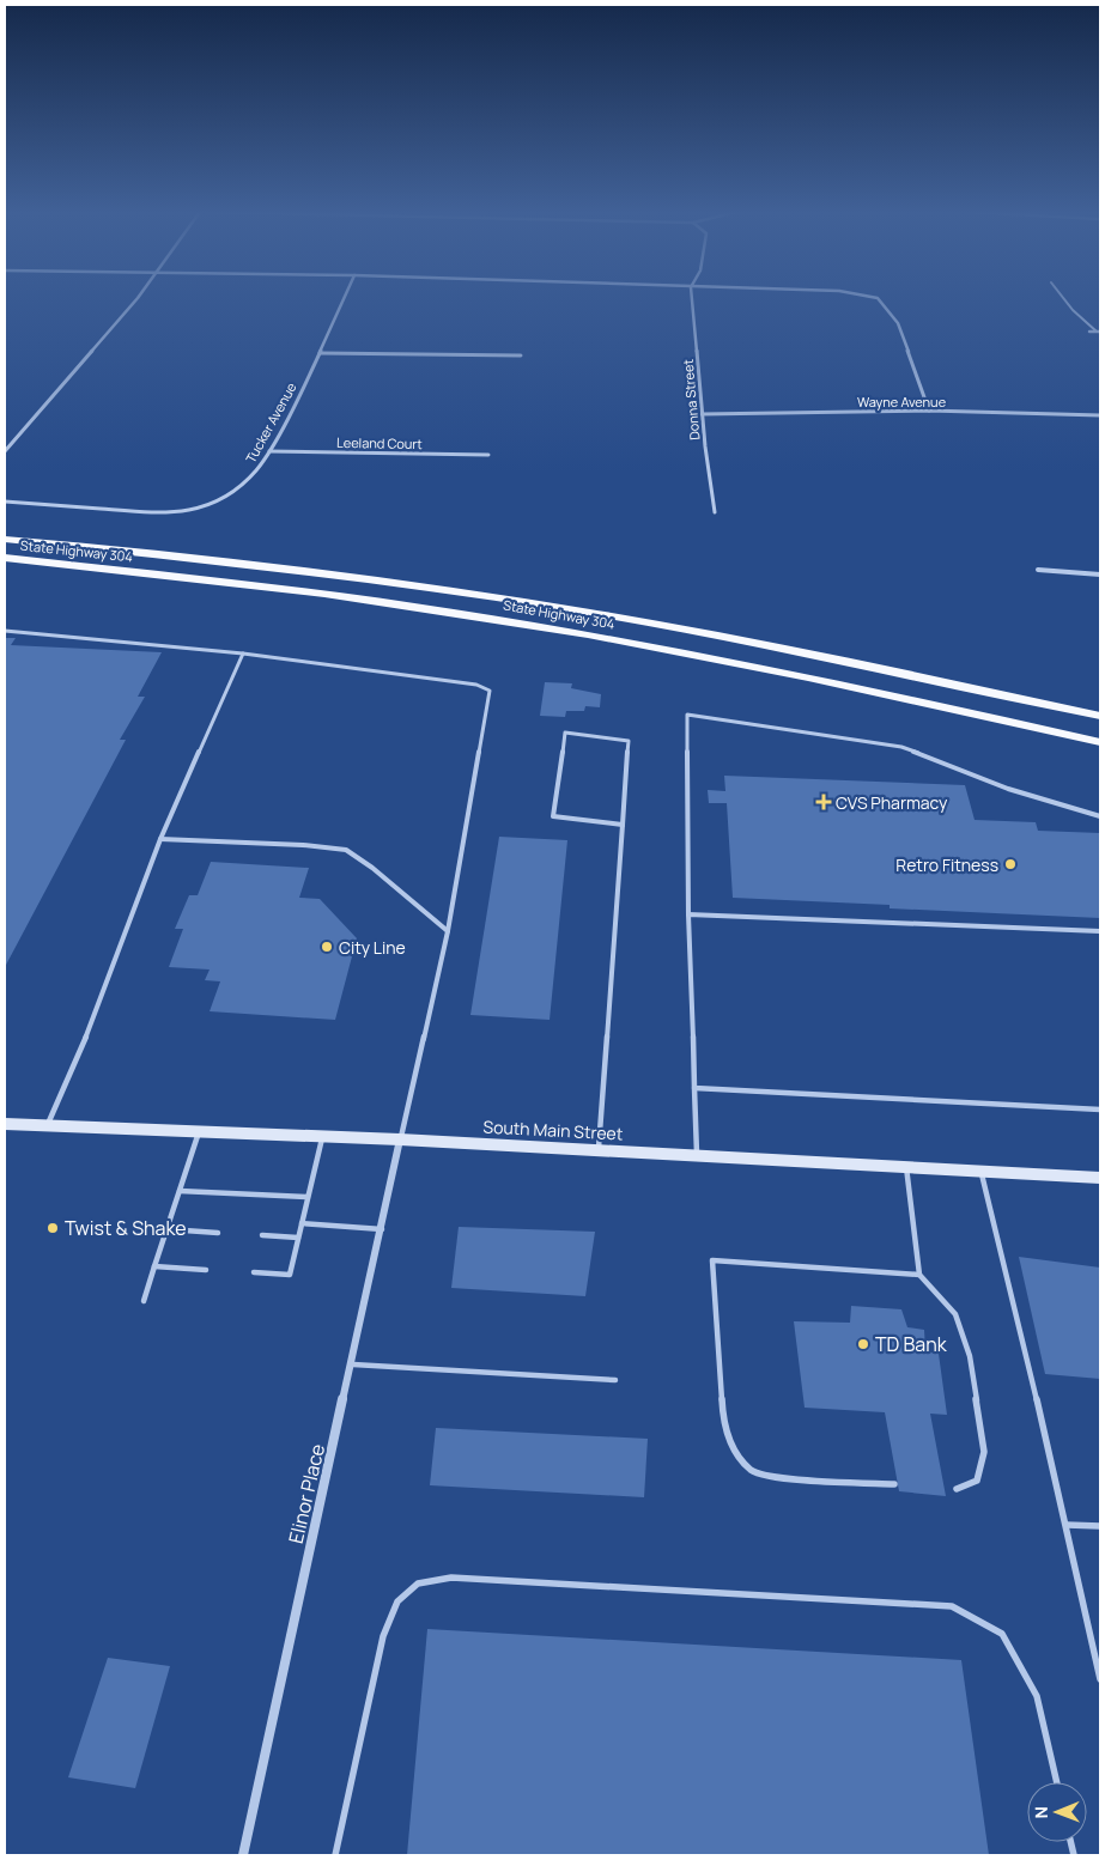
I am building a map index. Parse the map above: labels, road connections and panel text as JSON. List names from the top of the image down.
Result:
{
  "streets": {
    "main road": ["State Highway 304"],
    "street": [
      "Donna Street",
      "Wayne Avenue",
      "Tucker Avenue",
      "Leeland Court",
      "South Main Street",
      "Elinor Place"
    ]
  },
  "crossings": [
    ["Donna Street", "Wayne Avenue"],
    ["Tucker Avenue", "Leeland Court"],
    ["South Main Street", "Elinor Place"]
  ],
  "places": {
    "health": ["CVS Pharmacy"],
    "other": [
      "Retro Fitness",
      "City Line",
      "Twist & Shake",
      "TD Bank"
    ]
  },
  "north": "left"
}
